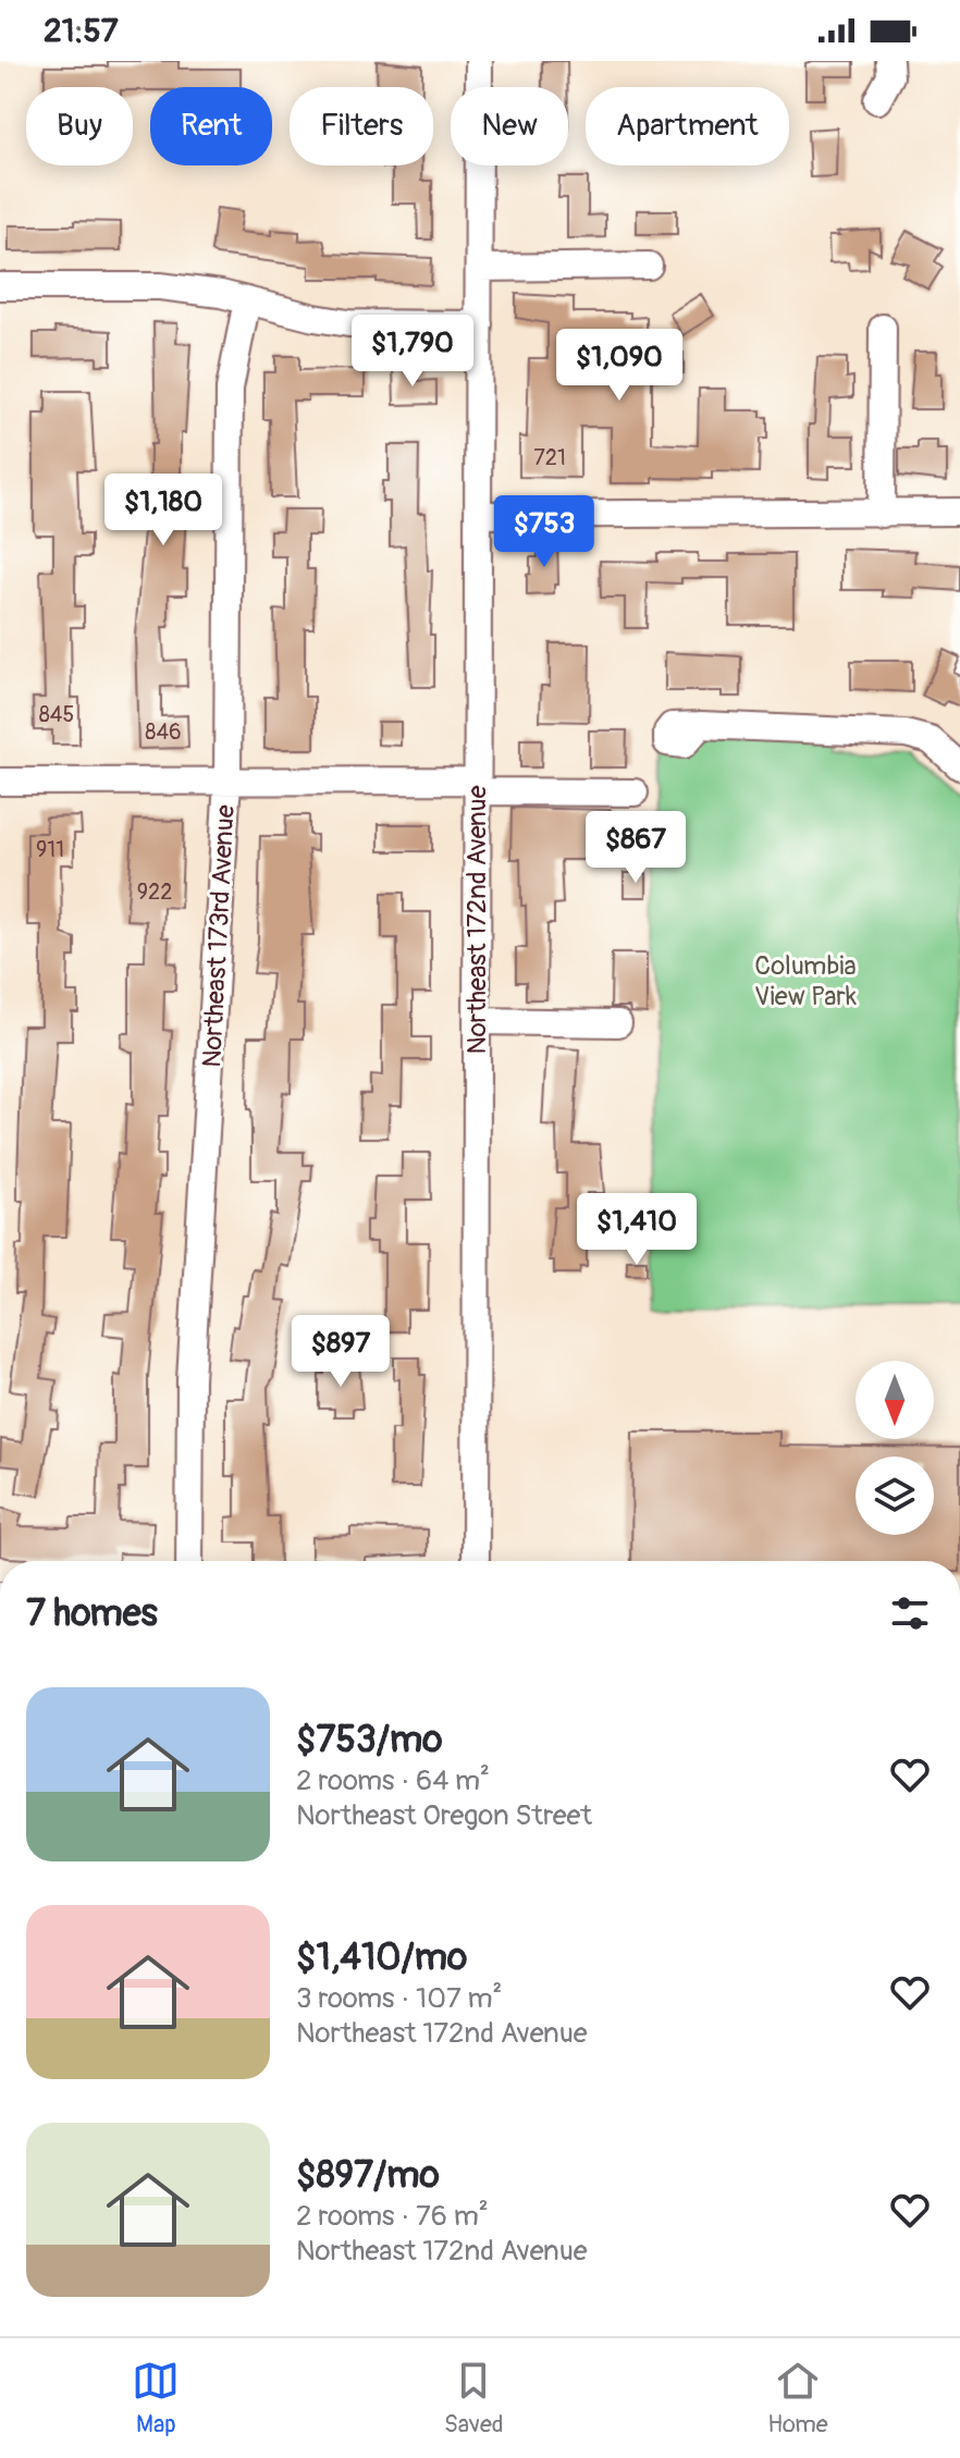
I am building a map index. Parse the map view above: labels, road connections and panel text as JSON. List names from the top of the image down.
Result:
{
  "streets": {
    "street": ["Northeast 172nd Avenue", "Northeast 173rd Avenue"]
  },
  "parks": ["Columbia View Park"],
  "house_numbers": [
    "721",
    "845",
    "846",
    "911",
    "922"
  ],
  "north": "bottom",
  "page": {
    "status": "21:57",
    "chip": [
      "Buy",
      "Rent",
      "Filters",
      "New",
      "Apartment"
    ],
    "price": [
      "$1,790",
      "$1,090",
      "$1,180",
      "$753",
      "$867",
      "$1,410",
      "$897"
    ],
    "heading": "7 homes",
    "list": [
      {
        "name": "$753/mo",
        "note": "2 rooms · 64 m² · Northeast Oregon Street"
      },
      {
        "name": "$1,410/mo",
        "note": "3 rooms · 107 m² · Northeast 172nd Avenue"
      },
      {
        "name": "$897/mo",
        "note": "2 rooms · 76 m² · Northeast 172nd Avenue"
      }
    ],
    "tabs": ["Map", "Saved", "Home"]
  }
}
